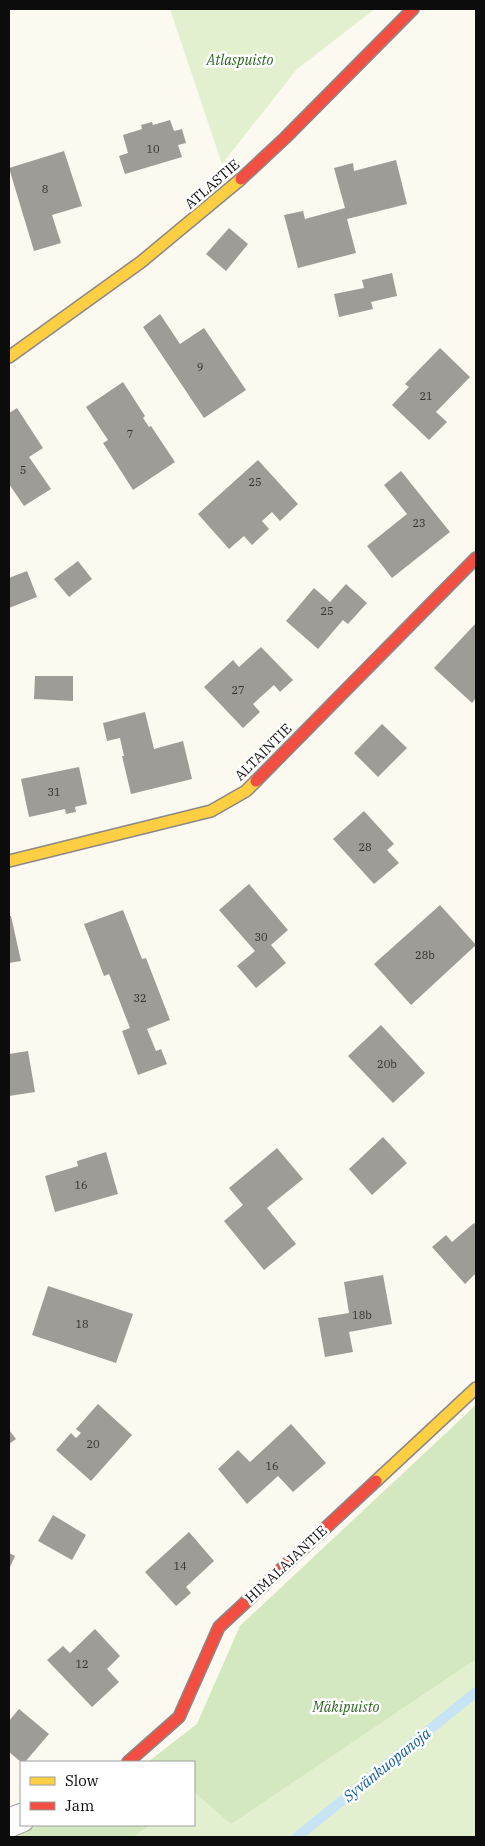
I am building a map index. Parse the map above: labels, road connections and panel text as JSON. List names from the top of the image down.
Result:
{
  "streets": {
    "street": ["ATLASTIE", "ALTAINTIE", "HIMALAJANTIE"]
  },
  "water": ["Syvänkuopanoja"],
  "parks": ["Atlaspuisto", "Mäkipuisto"],
  "house_numbers": [
    "10",
    "8",
    "9",
    "21",
    "7",
    "5",
    "25",
    "23",
    "25",
    "27",
    "31",
    "28",
    "30",
    "28b",
    "32",
    "20b",
    "16",
    "18b",
    "18",
    "20",
    "16",
    "14",
    "12"
  ],
  "legend": ["Slow", "Jam"]
}
